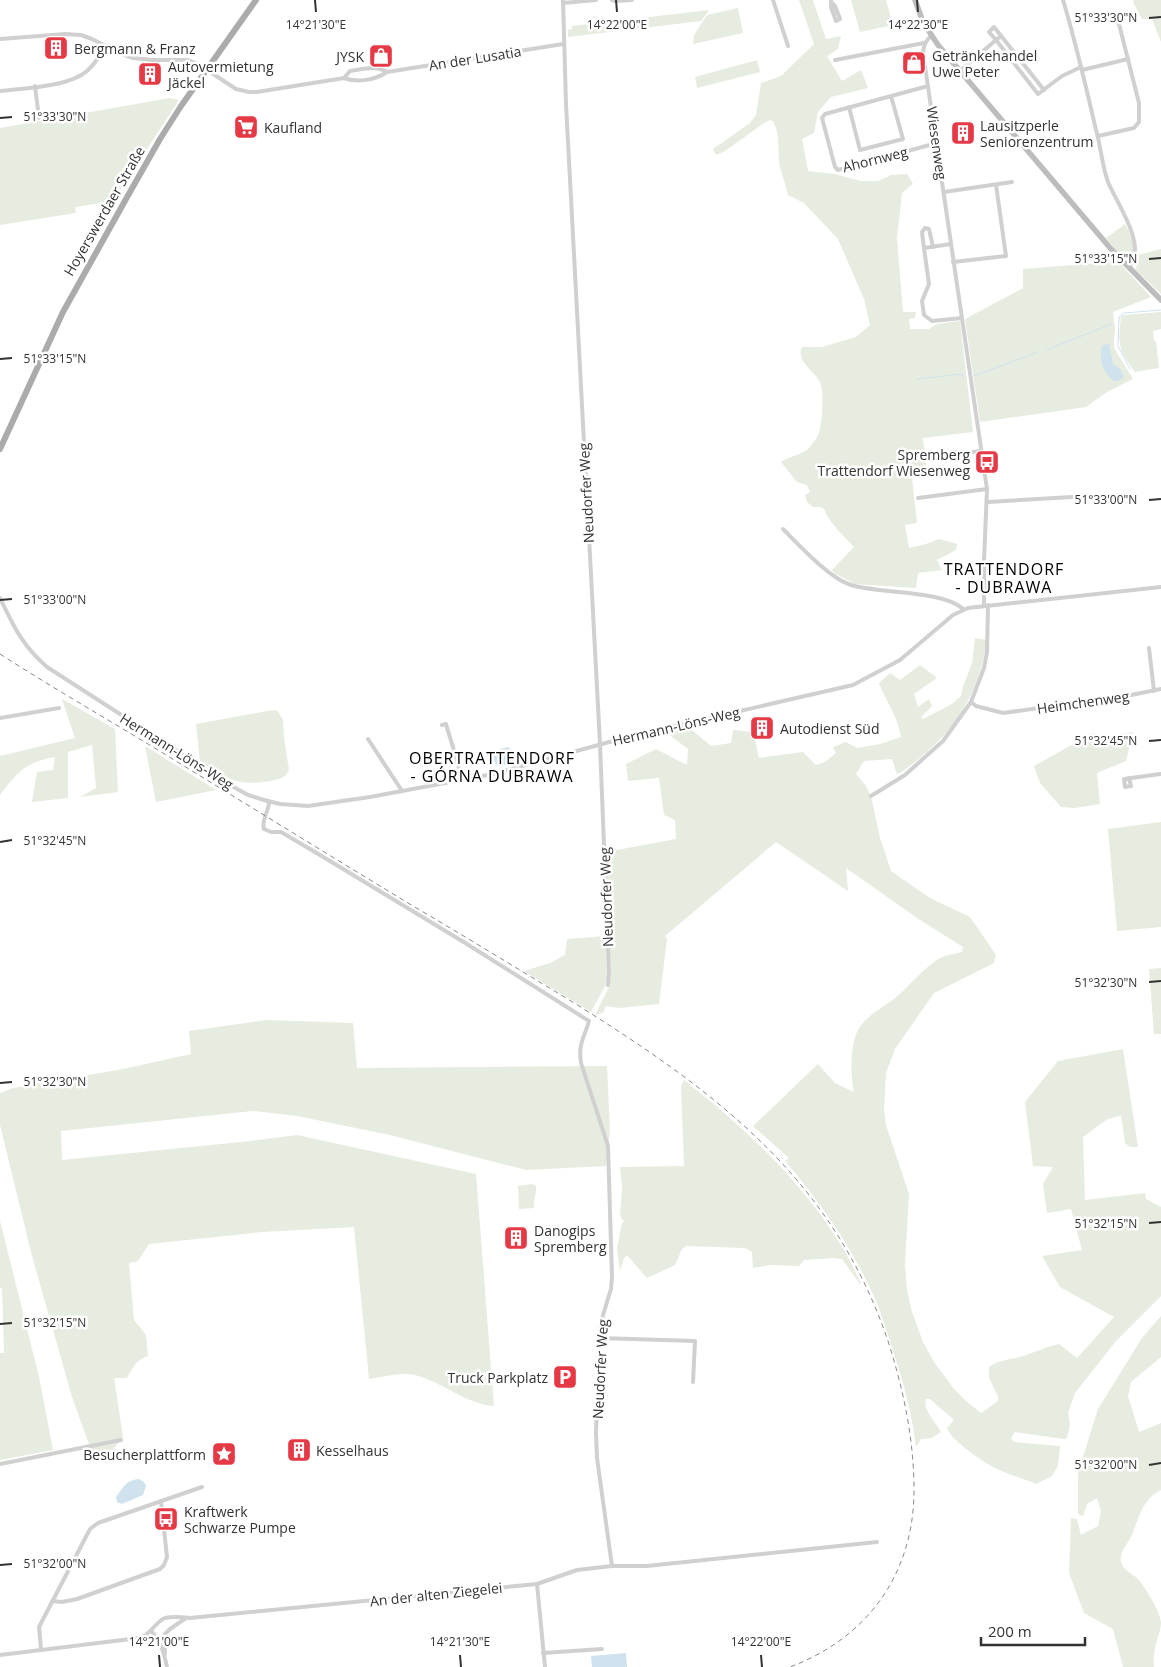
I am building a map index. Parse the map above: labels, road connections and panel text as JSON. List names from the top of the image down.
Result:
{
  "streets": {
    "main road": ["Hoyerswerdaer Straße"],
    "street": [
      "An der Lusatia",
      "Wiesenweg",
      "Ahornweg",
      "Neudorfer Weg",
      "Heimchenweg",
      "Hermann-Löns-Weg",
      "An der alten Ziegelei"
    ]
  },
  "crossings": [
    ["An der Lusatia", "Hoyerswerdaer Straße"],
    ["An der Lusatia", "Neudorfer Weg"],
    ["Wiesenweg", "Ahornweg"],
    ["Wiesenweg", "Heimchenweg"],
    ["Wiesenweg", "Hermann-Löns-Weg"],
    ["Neudorfer Weg", "Hermann-Löns-Weg"],
    ["Neudorfer Weg", "An der alten Ziegelei"]
  ],
  "districts": ["TRATTENDORF - DUBRAWA", "OBERTRATTENDORF - GÓRNA DUBRAWA"],
  "places": {
    "building": [
      "Bergmann & Franz",
      "Autovermietung Jäckel",
      "Lausitzperle Seniorenzentrum",
      "Autodienst Süd",
      "Danogips Spremberg",
      "Kesselhaus"
    ],
    "shop": ["JYSK", "Getränkehandel Uwe Peter"],
    "supermarket": ["Kaufland"],
    "bus stop": ["Spremberg Trattendorf Wiesenweg", "Kraftwerk Schwarze Pumpe"],
    "parking": ["Truck Parkplatz"],
    "place": ["Besucherplattform"]
  },
  "scale_bar": "200 m",
  "coordinates": [
    "51°33'30\"N",
    "14°21'30\"E",
    "14°22'00\"E",
    "14°22'30\"E",
    "51°33'15\"N",
    "51°33'00\"N",
    "51°32'45\"N",
    "51°32'30\"N",
    "51°32'15\"N",
    "51°32'00\"N",
    "14°21'00\"E"
  ]
}
